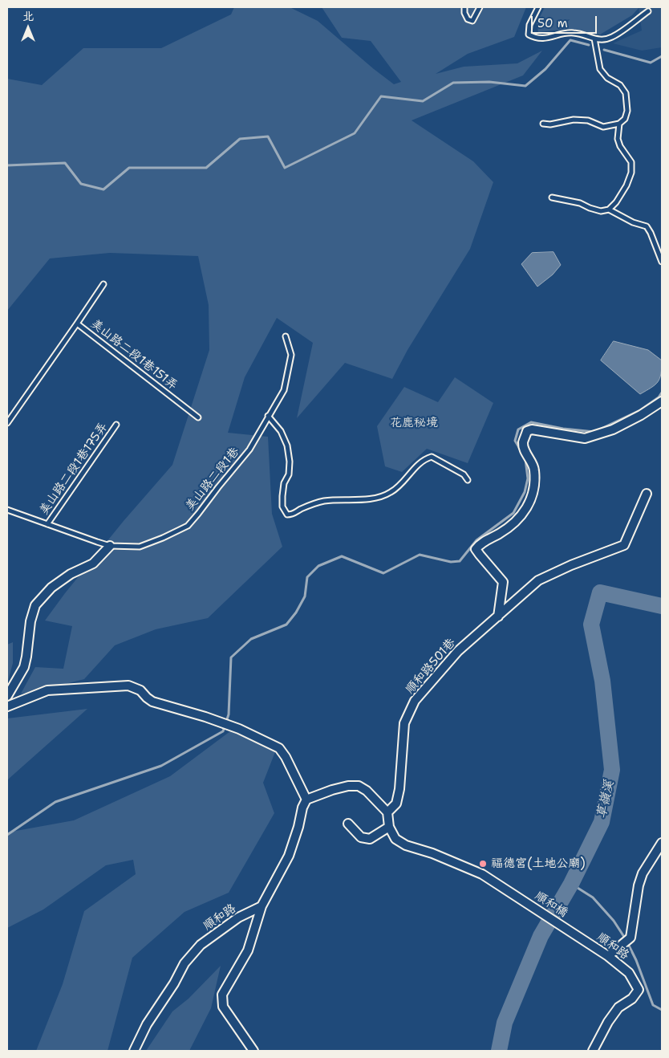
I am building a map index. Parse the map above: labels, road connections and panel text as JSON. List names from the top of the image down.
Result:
{
  "streets": {
    "street": ["順和路501巷", "順和橋", "順和路"],
    "lane": ["美山路二段1巷151弄", "美山路二段1巷175弄", "美山路二段1巷"]
  },
  "crossings": [
    ["美山路二段1巷175弄", "美山路二段1巷"],
    ["順和橋", "順和路"]
  ],
  "water": ["草嶺溪"],
  "parks": ["花鹿秘境"],
  "places": ["福德宮(土地公廟)"],
  "scale_bar": "50 m",
  "north": "top"
}
